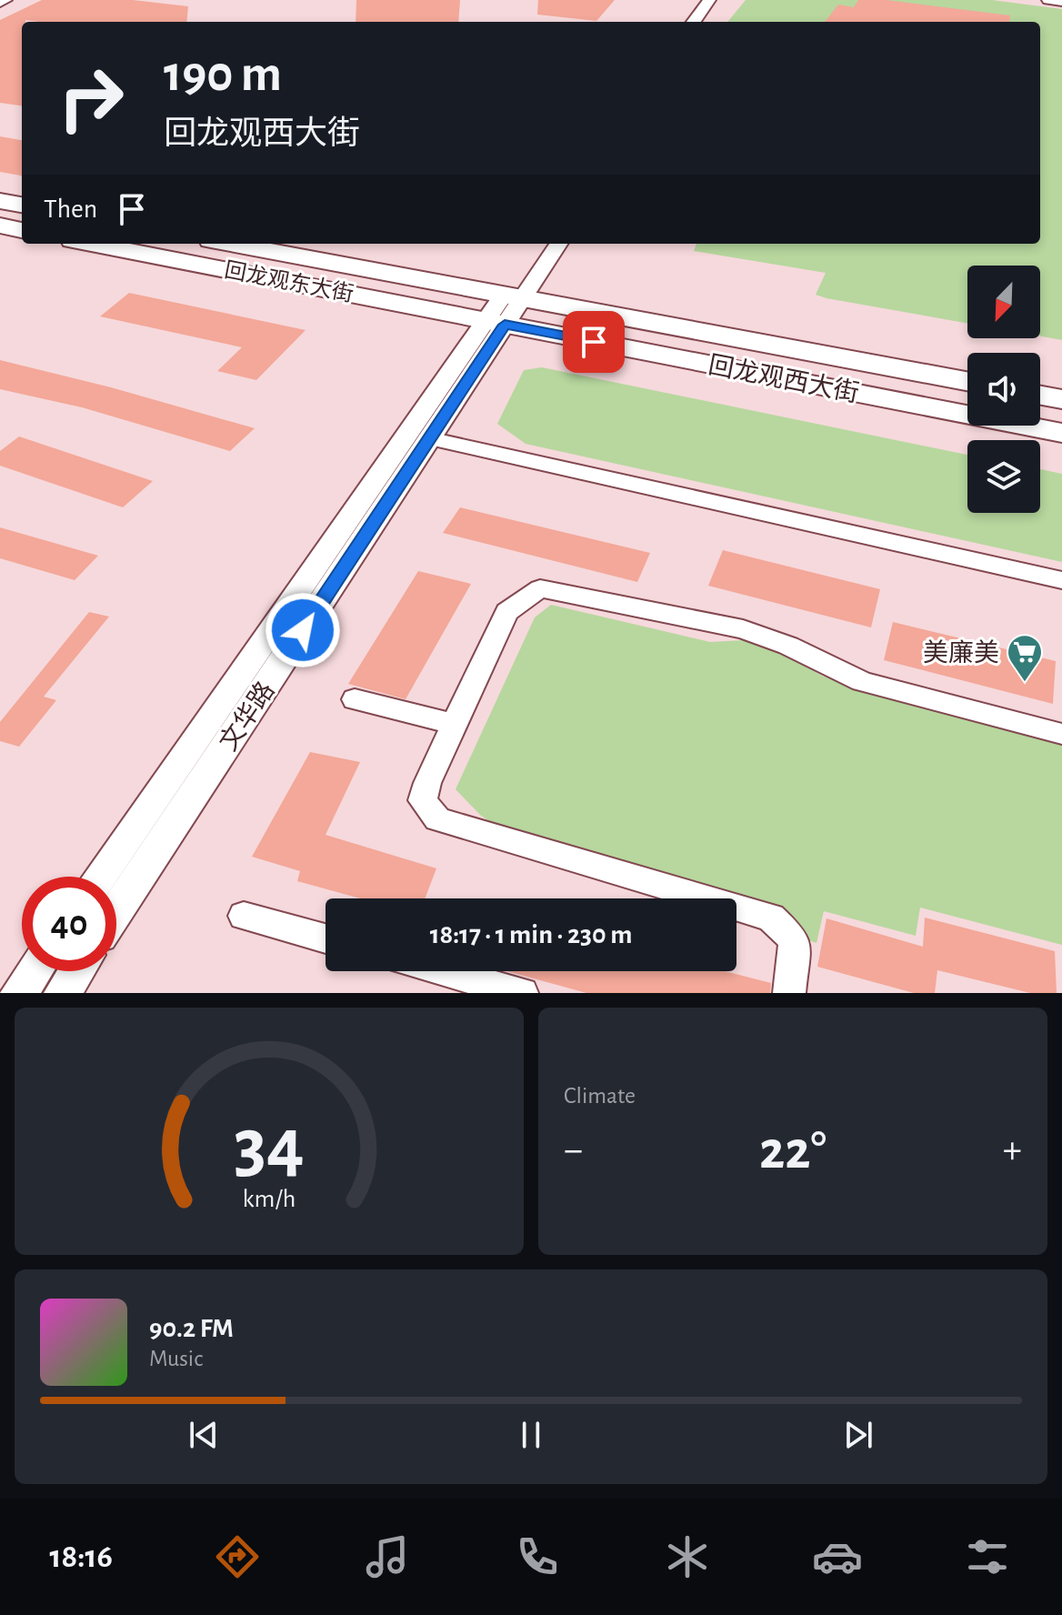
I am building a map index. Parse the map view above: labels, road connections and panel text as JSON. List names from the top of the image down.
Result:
{
  "streets": {
    "main road": ["回龙观东大街", "回龙观西大街"],
    "street": ["文华路"]
  },
  "crossings": [
    ["回龙观东大街", "回龙观西大街"],
    ["回龙观东大街", "文华路"],
    ["回龙观西大街", "文华路"]
  ],
  "places": {
    "supermarket": ["美廉美"]
  },
  "north": "bottom left",
  "page": {
    "turn": ["190 m", "回龙观西大街"],
    "then": "Then",
    "limit": "40",
    "trip": "18:17 · 1 min · 230 m",
    "tile": "Climate",
    "heat": ["−", "22°", "+"],
    "song": ["90.2 FM", "Music"],
    "tabs": "18:16",
    "gauge": ["34", "km/h"]
  }
}
